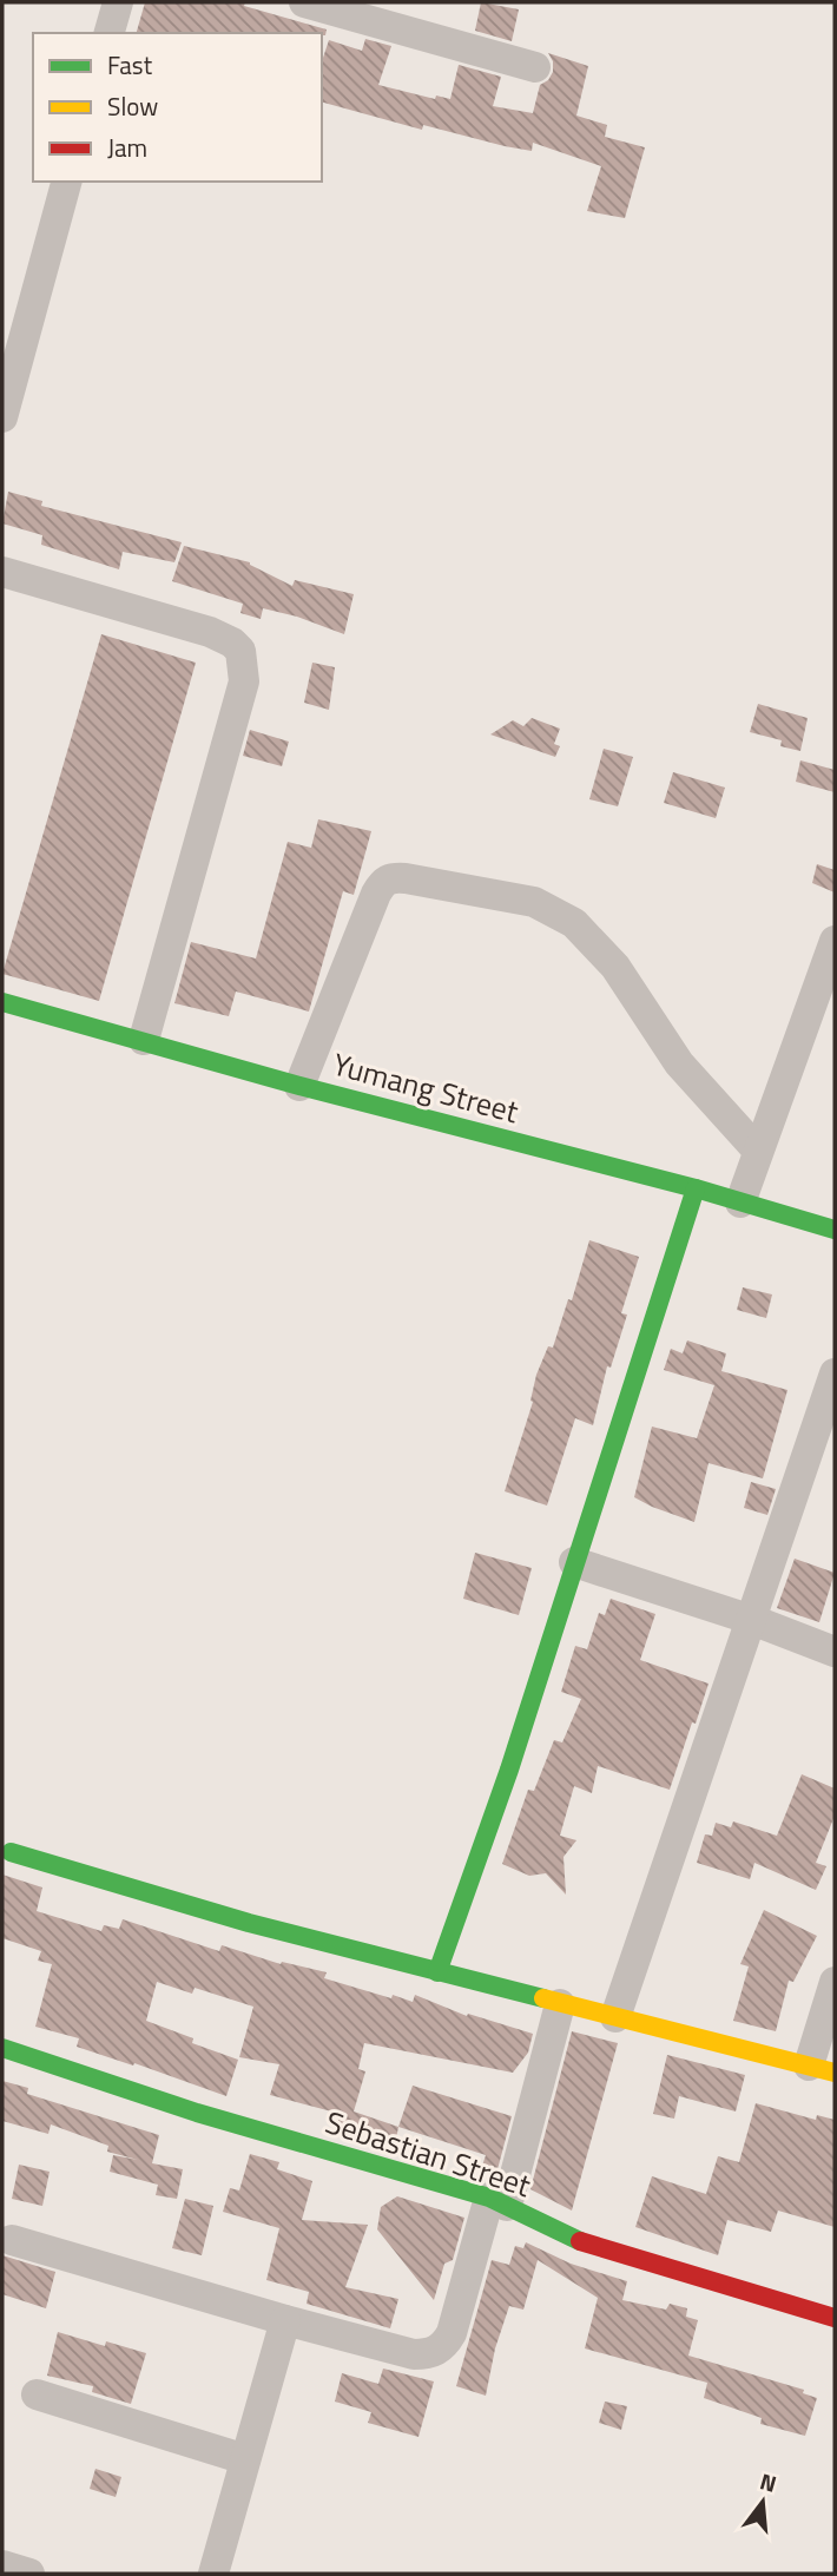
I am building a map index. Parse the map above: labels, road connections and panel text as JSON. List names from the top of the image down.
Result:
{
  "streets": {
    "street": ["Yumang Street", "Sebastian Street"]
  },
  "legend": ["Fast", "Slow", "Jam"],
  "north": "top"
}
